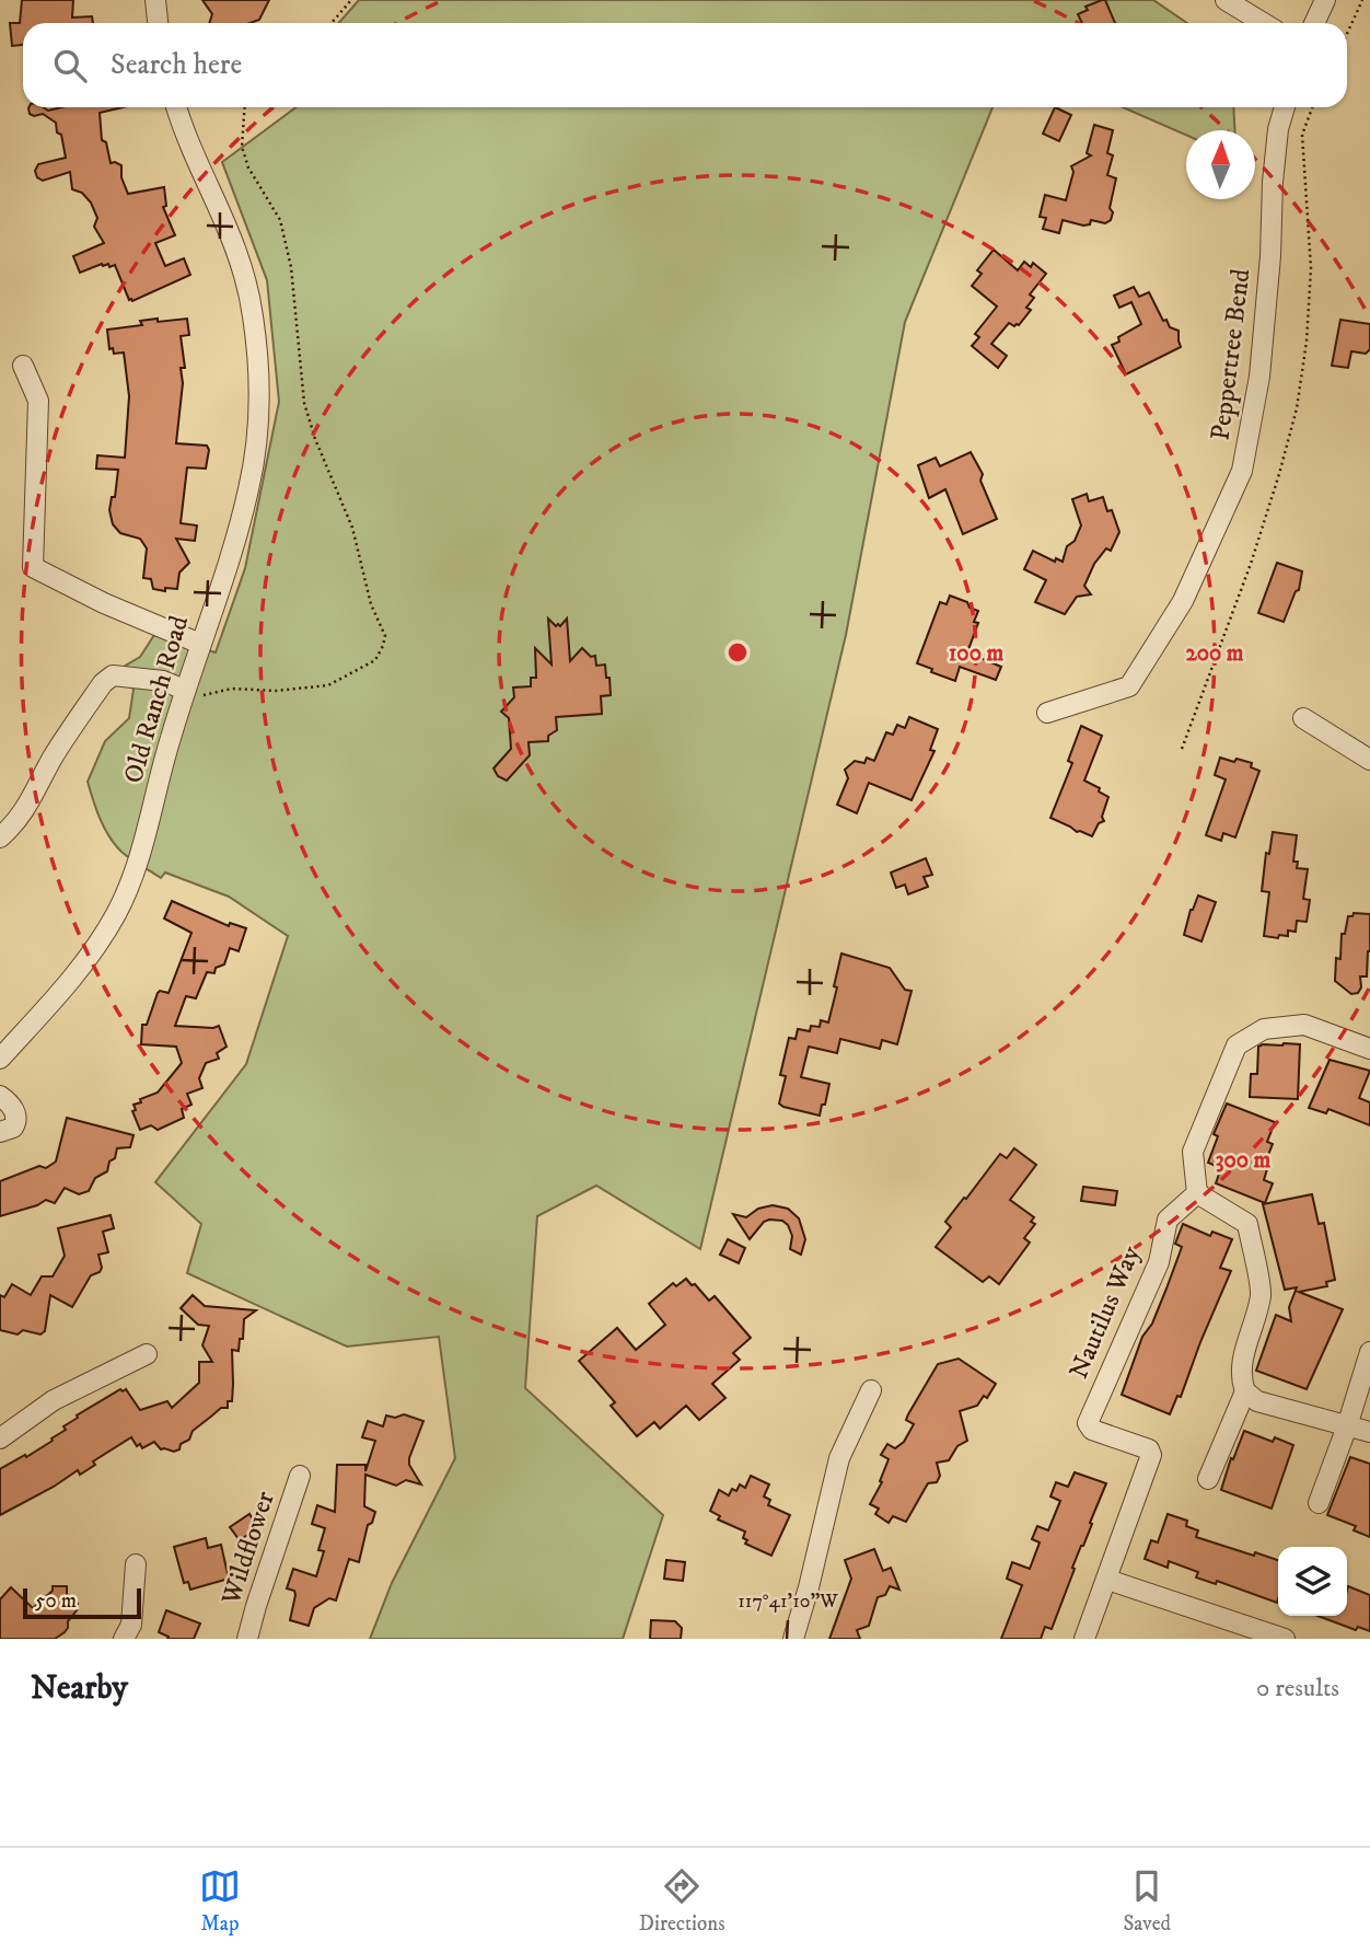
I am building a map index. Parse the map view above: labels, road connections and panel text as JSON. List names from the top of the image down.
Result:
{
  "streets": {
    "street": [
      "Peppertree Bend",
      "Old Ranch Road",
      "Nautilus Way",
      "Wildflower"
    ]
  },
  "scale_bar": "50 m",
  "north": "top",
  "page": {
    "search": "Search here",
    "scale": "50 m",
    "heading": ["Nearby", "0 results"],
    "nav": ["Map", "Directions", "Saved"]
  },
  "coordinates": ["117°41'10\"W"],
  "rings": ["100 m", "200 m", "300 m"]
}
